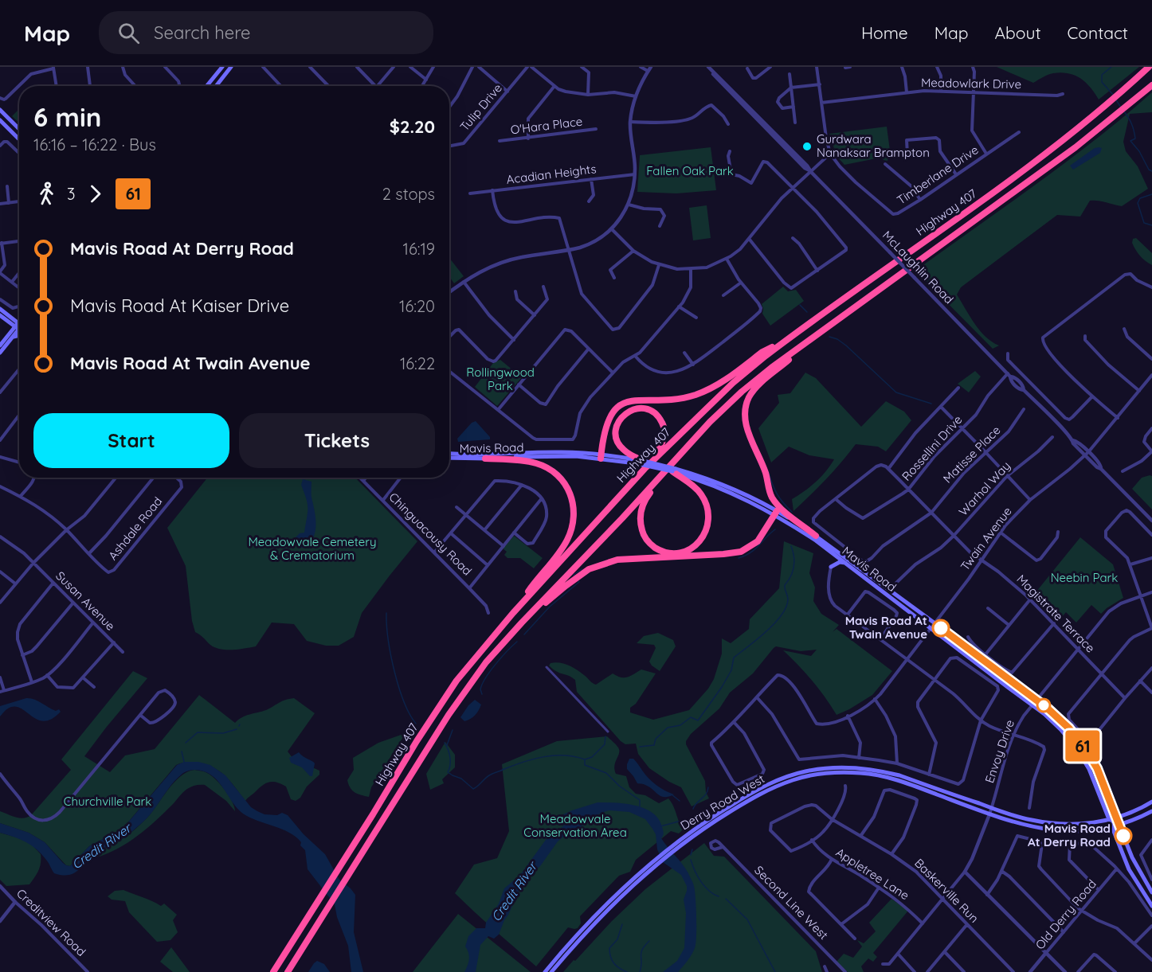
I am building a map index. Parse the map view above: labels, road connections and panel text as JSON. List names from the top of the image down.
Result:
{
  "streets": {
    "highway": ["Highway 407"],
    "main road": ["Mavis Road", "Derry Road West"],
    "street": [
      "Meadowlark Drive",
      "Tulip Drive",
      "O'Hara Place",
      "Acadian Heights",
      "Timberlane Drive",
      "McLaughlin Road",
      "Rossellini Drive",
      "Matisse Place",
      "Warhol Way",
      "Ashdale Road",
      "Chinguacousy Road",
      "Twain Avenue",
      "Susan Avenue",
      "Magistrate Terrace",
      "Envoy Drive",
      "Appletree Lane",
      "Baskerville Run",
      "Second Line West",
      "Old Derry Road",
      "Creditview Road"
    ]
  },
  "crossings": [
    ["Meadowlark Drive", "Timberlane Drive"],
    ["McLaughlin Road", "Rossellini Drive"],
    ["McLaughlin Road", "Twain Avenue"],
    ["Mavis Road", "Twain Avenue"],
    ["Mavis Road", "Envoy Drive"],
    ["Mavis Road", "Derry Road West"],
    ["Rossellini Drive", "Magistrate Terrace"],
    ["Matisse Place", "Magistrate Terrace"],
    ["Warhol Way", "Magistrate Terrace"],
    ["Twain Avenue", "Magistrate Terrace"],
    ["Magistrate Terrace", "Envoy Drive"],
    ["Envoy Drive", "Derry Road West"],
    ["Appletree Lane", "Baskerville Run"]
  ],
  "water": ["Credit River"],
  "parks": [
    "Fallen Oak Park",
    "Rollingwood Park",
    "Meadowvale Cemetery & Crematorium",
    "Neebin Park",
    "Churchville Park",
    "Meadowvale Conservation Area"
  ],
  "places": ["Gurdwara Nanaksar Brampton", "Mavis Road At Twain Avenue", "Mavis Road At Derry Road"],
  "lines": ["bus line 61"],
  "page": {
    "header": "Map",
    "search": "Search here",
    "nav": [
      "Home",
      "Map",
      "About",
      "Contact"
    ],
    "on_map": "61",
    "heading": ["6 min", "16:16 – 16:22 · Bus", "$2.20"],
    "legs": ["3", "61", "2 stops"],
    "list": [
      {
        "name": "Mavis Road At Derry Road",
        "value": "16:19"
      },
      {
        "name": "Mavis Road At Kaiser Drive",
        "value": "16:20"
      },
      {
        "name": "Mavis Road At Twain Avenue",
        "value": "16:22"
      }
    ],
    "buttons": ["Start", "Tickets"]
  }
}
